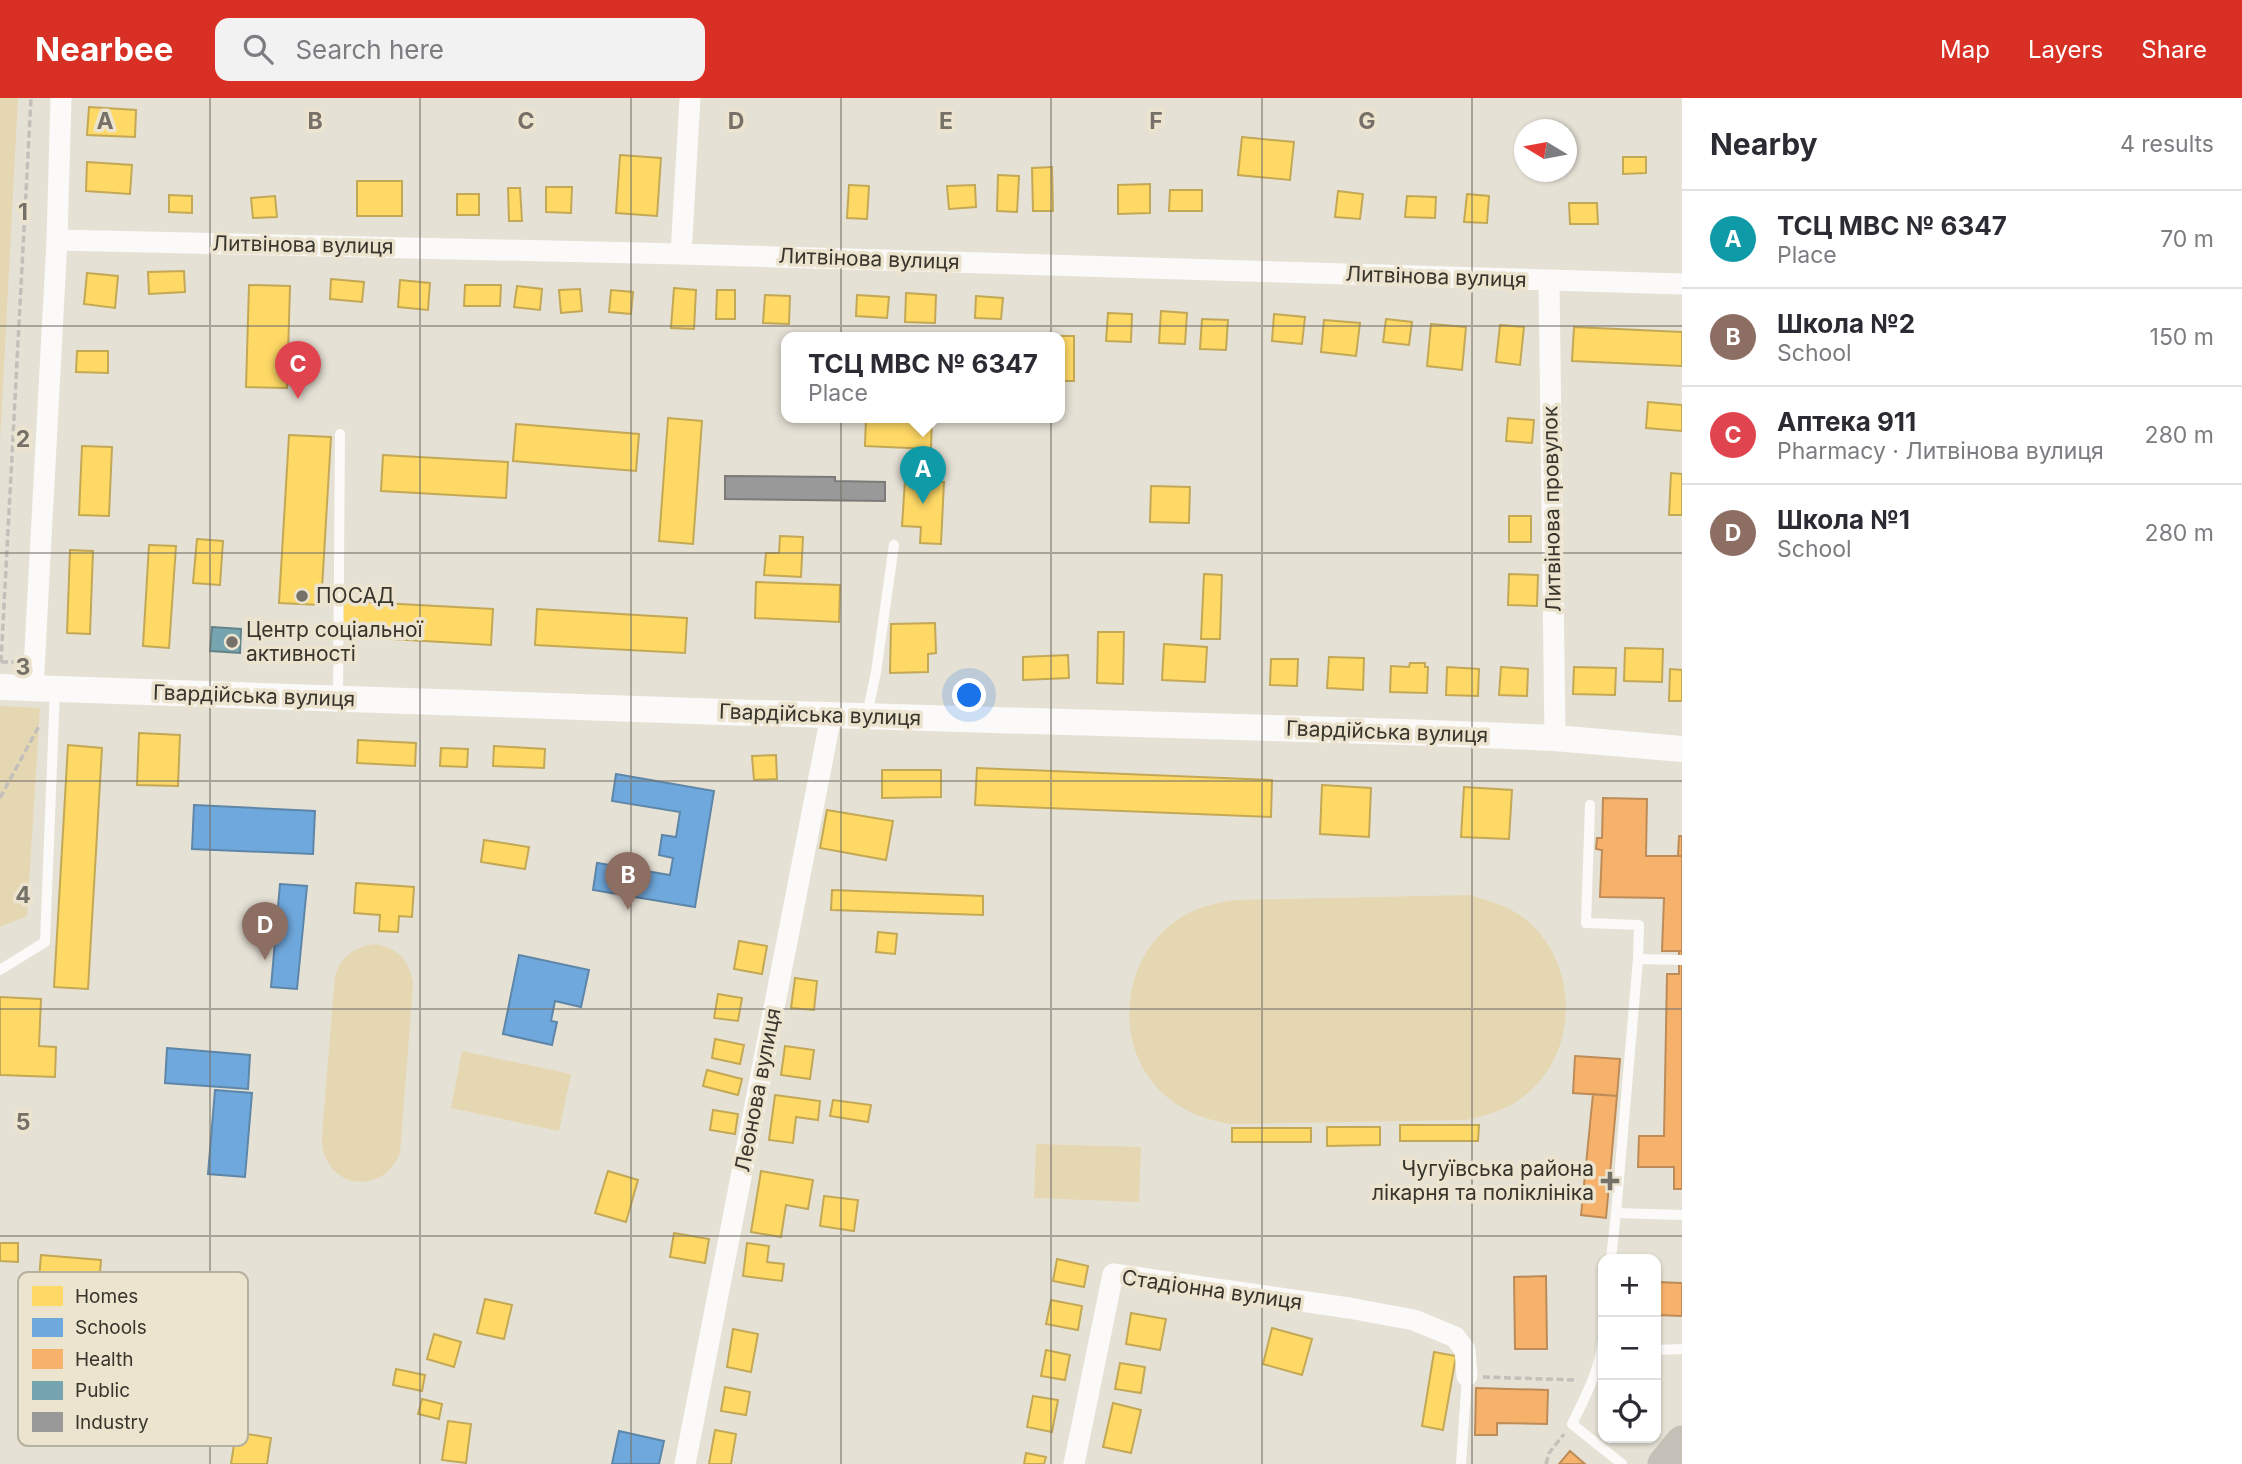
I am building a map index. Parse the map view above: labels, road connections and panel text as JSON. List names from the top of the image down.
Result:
{
  "streets": {
    "street": [
      "Литвінова вулиця",
      "Литвінова провулок",
      "Гвардійська вулиця",
      "Леонова вулиця",
      "Стадіонна вулиця"
    ]
  },
  "crossings": [
    ["Литвінова вулиця", "Литвінова провулок"],
    ["Литвінова провулок", "Гвардійська вулиця"],
    ["Гвардійська вулиця", "Леонова вулиця"]
  ],
  "places": {
    "other": ["ПОСАД", "Центр соціальної активності"],
    "health": ["Чугуївська района лікарня та поліклініка"]
  },
  "legend": [
    "Homes",
    "Schools",
    "Health",
    "Public",
    "Industry"
  ],
  "north": "left",
  "page": {
    "header": "Nearbee",
    "search": "Search here",
    "nav": ["Map", "Layers", "Share"],
    "heading": ["Nearby", "4 results"],
    "list": [
      {
        "mark": "A",
        "name": "ТСЦ МВС № 6347",
        "note": "Place",
        "value": "70 m"
      },
      {
        "mark": "B",
        "name": "Школа №2",
        "note": "School",
        "value": "150 m"
      },
      {
        "mark": "C",
        "name": "Аптека 911",
        "note": "Pharmacy · Литвінова вулиця",
        "value": "280 m"
      },
      {
        "mark": "D",
        "name": "Школа №1",
        "note": "School",
        "value": "280 m"
      }
    ],
    "popup": ["ТСЦ МВС № 6347", "Place"],
    "pins": [
      "C",
      "A",
      "B",
      "D"
    ],
    "map_buttons": ["+", "−"]
  },
  "grid": {
    "columns": [
      "A",
      "B",
      "C",
      "D",
      "E",
      "F",
      "G"
    ],
    "rows": [
      "1",
      "2",
      "3",
      "4",
      "5"
    ]
  }
}
